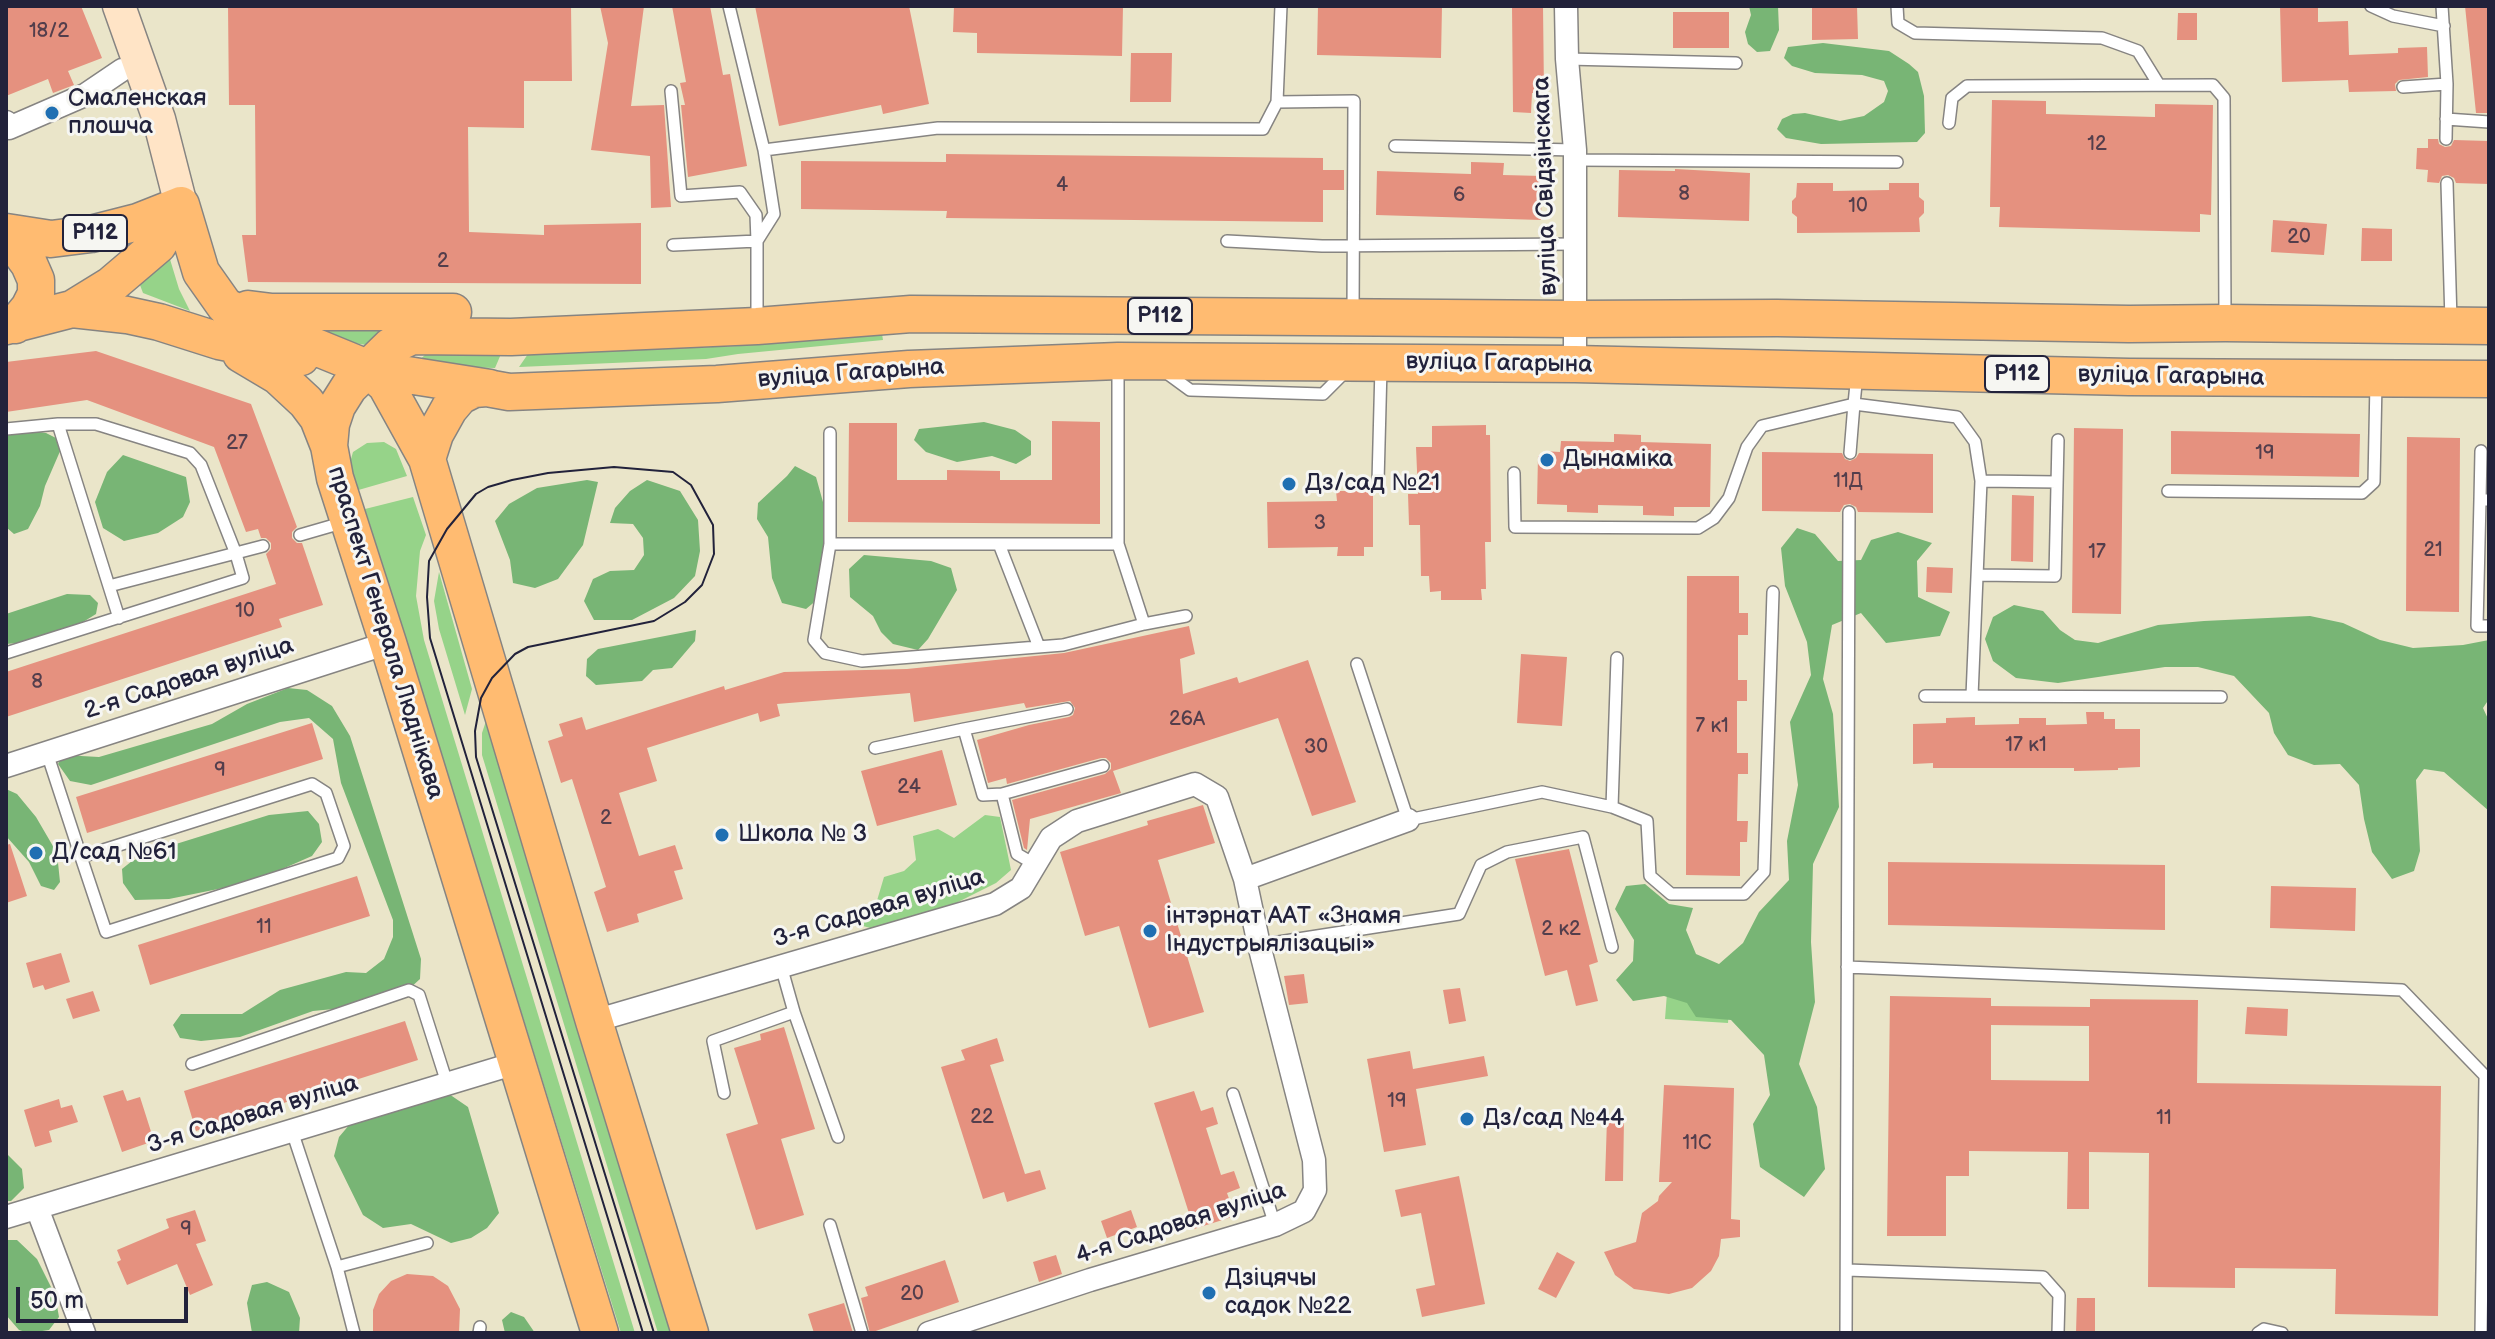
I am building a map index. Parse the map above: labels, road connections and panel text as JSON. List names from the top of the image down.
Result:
{
  "streets": {
    "main road": ["Р112", "вуліца Гагарына", "праспект Генерала Люднікава"],
    "street": [
      "вуліца Свідзінскага",
      "2-я Садовая вуліца",
      "3-я Садовая вуліца",
      "4-я Садовая вуліца"
    ]
  },
  "crossings": [
    ["вуліца Свідзінскага", "вуліца Гагарына"],
    ["Р112", "вуліца Гагарына"],
    ["вуліца Гагарына", "праспект Генерала Люднікава"],
    ["праспект Генерала Люднікава", "2-я Садовая вуліца"],
    ["праспект Генерала Люднікава", "3-я Садовая вуліца"],
    ["3-я Садовая вуліца", "4-я Садовая вуліца"]
  ],
  "places": [
    "Смаленская плошча",
    "Дынаміка",
    "Дз/сад №21",
    "Школа № 3",
    "Д/сад №61",
    "інтэрнат ААТ «Знамя Індустрыялізацыі»",
    "Дз/сад №44",
    "Дзіцячы садок №22"
  ],
  "house_numbers": [
    "18/2",
    "12",
    "4",
    "8",
    "6",
    "10",
    "20",
    "2",
    "27",
    "19",
    "11Д",
    "3",
    "21",
    "17",
    "10",
    "8",
    "26А",
    "7 к1",
    "17 к1",
    "30",
    "9",
    "24",
    "2",
    "11",
    "2 к2",
    "19",
    "22",
    "11",
    "11С",
    "9",
    "20"
  ],
  "scale_bar": "50 m"
}
